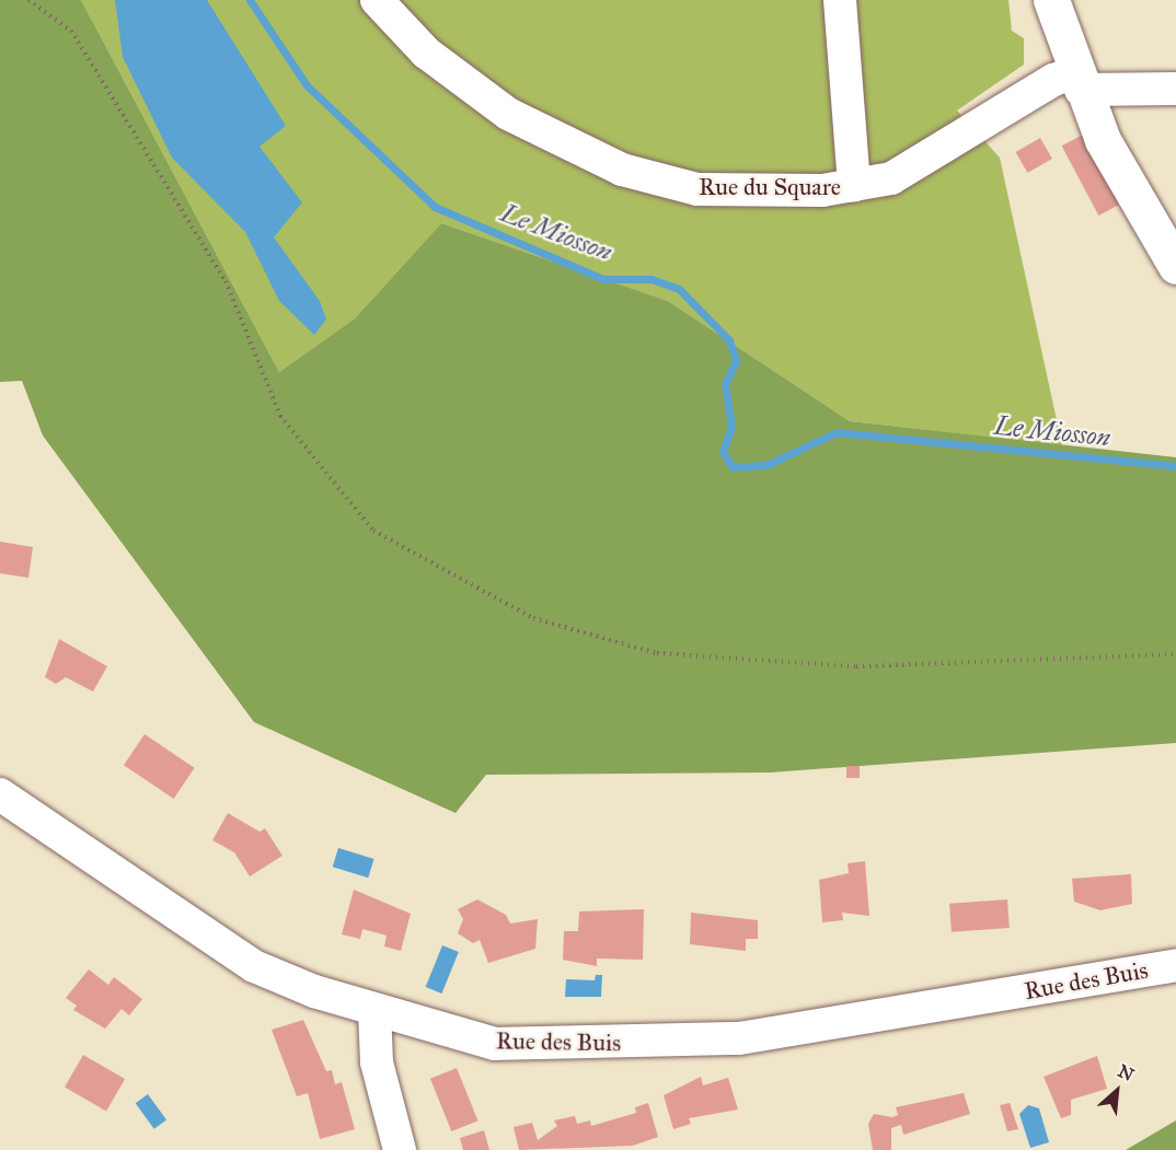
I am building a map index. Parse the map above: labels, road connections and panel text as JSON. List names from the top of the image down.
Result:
{
  "streets": {
    "street": ["Rue du Square", "Rue des Buis"]
  },
  "water": ["Le Miosson"],
  "north": "top right"
}
